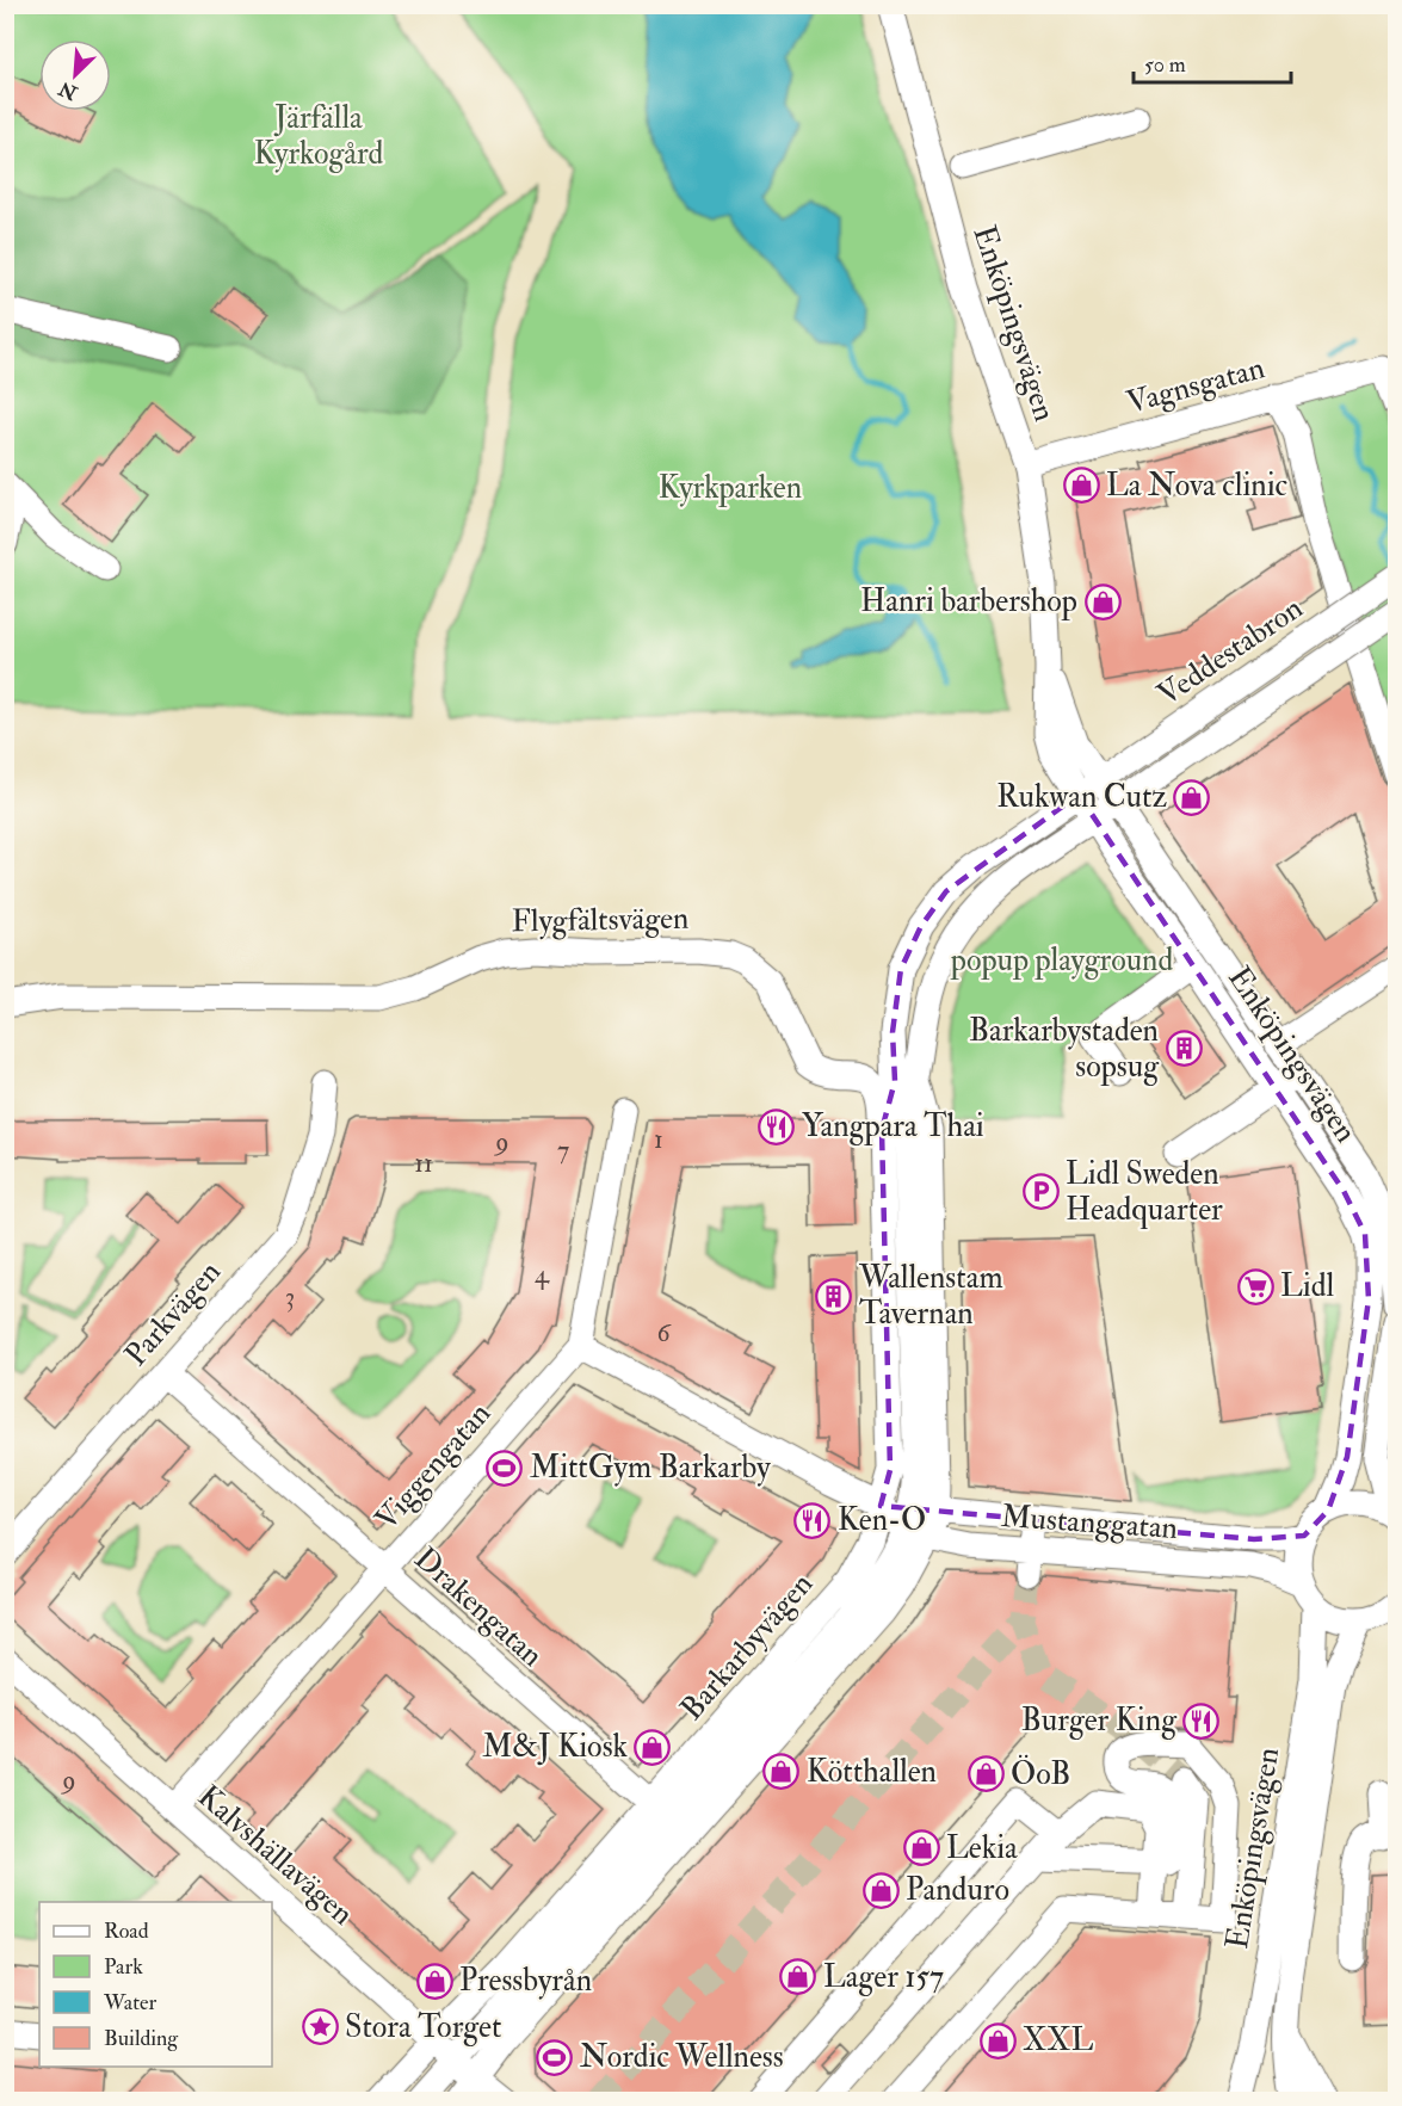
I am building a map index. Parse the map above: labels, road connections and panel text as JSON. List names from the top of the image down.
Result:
{
  "streets": {
    "street": [
      "Enköpingsvägen",
      "Vagnsgatan",
      "Veddestabron",
      "Flygfältsvägen",
      "Parkvägen",
      "Viggengatan",
      "Mustanggatan",
      "Drakengatan",
      "Barkarbyvägen",
      "Kalvshällavägen"
    ]
  },
  "crossings": [
    ["Enköpingsvägen", "Vagnsgatan"],
    ["Enköpingsvägen", "Veddestabron"],
    ["Enköpingsvägen", "Mustanggatan"],
    ["Enköpingsvägen", "Barkarbyvägen"],
    ["Veddestabron", "Barkarbyvägen"],
    ["Flygfältsvägen", "Barkarbyvägen"],
    ["Parkvägen", "Drakengatan"],
    ["Viggengatan", "Mustanggatan"],
    ["Viggengatan", "Drakengatan"],
    ["Viggengatan", "Kalvshällavägen"],
    ["Mustanggatan", "Barkarbyvägen"],
    ["Drakengatan", "Barkarbyvägen"],
    ["Barkarbyvägen", "Kalvshällavägen"]
  ],
  "parks": ["Järfälla Kyrkogård", "Kyrkparken", "popup playground"],
  "places": {
    "shop": [
      "La Nova clinic",
      "Hanri barbershop",
      "Rukwan Cutz",
      "M&J Kiosk",
      "Kötthallen",
      "ÖoB",
      "Lekia",
      "Panduro",
      "Lager 157",
      "Pressbyrån",
      "XXL"
    ],
    "building": ["Barkarbystaden sopsug", "Wallenstam Tavernan"],
    "restaurant": ["Yangpara Thai", "Ken-O", "Burger King"],
    "parking": ["Lidl Sweden Headquarter"],
    "supermarket": ["Lidl"],
    "sports": ["MittGym Barkarby", "Nordic Wellness"],
    "place": ["Stora Torget"]
  },
  "house_numbers": [
    "1",
    "9",
    "7",
    "11",
    "4",
    "3",
    "6",
    "9"
  ],
  "legend": [
    "Road",
    "Park",
    "Water",
    "Building"
  ],
  "scale_bar": "50 m",
  "north": "bottom left"
}
